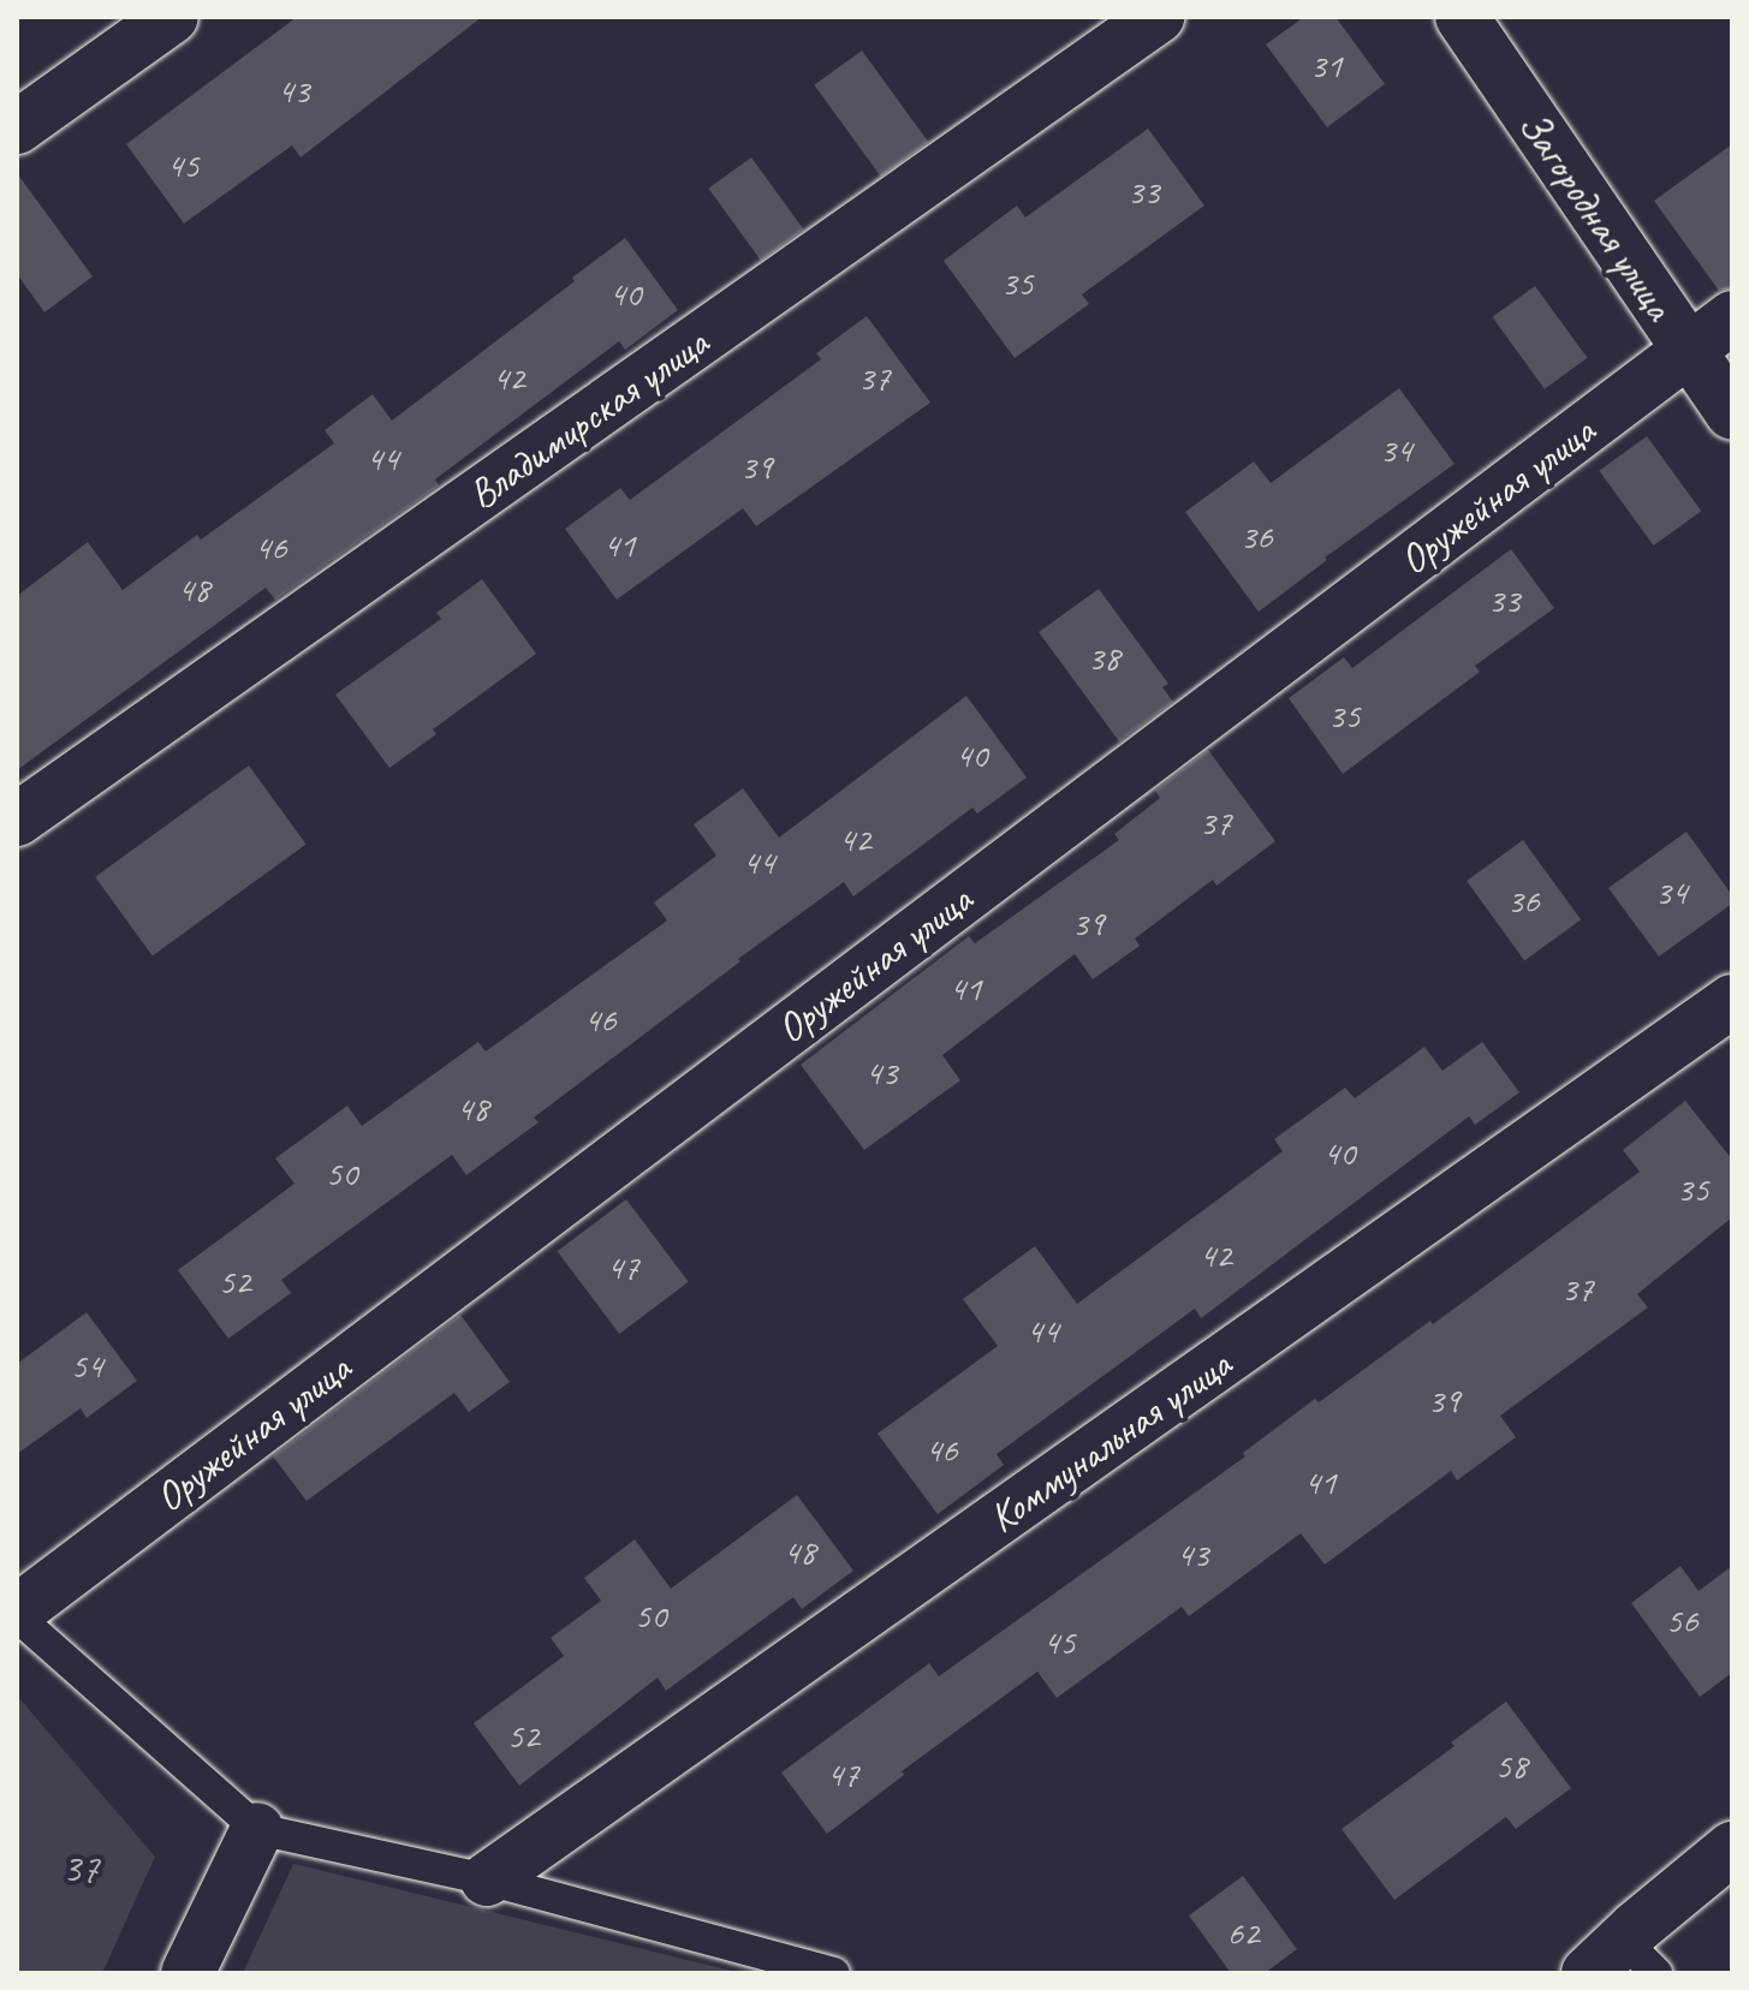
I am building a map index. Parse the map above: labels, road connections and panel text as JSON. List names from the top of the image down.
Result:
{
  "streets": {
    "street": [
      "Загородная улица",
      "Владимирская улица",
      "Оружейная улица",
      "Коммунальная улица"
    ]
  },
  "crossings": [
    ["Загородная улица", "Оружейная улица"]
  ],
  "parks": ["37"],
  "house_numbers": [
    "31",
    "43",
    "45",
    "33",
    "35",
    "40",
    "42",
    "37",
    "34",
    "44",
    "39",
    "36",
    "41",
    "46",
    "48",
    "33",
    "38",
    "35",
    "40",
    "37",
    "42",
    "44",
    "34",
    "36",
    "39",
    "41",
    "46",
    "43",
    "48",
    "40",
    "50",
    "35",
    "42",
    "47",
    "52",
    "37",
    "44",
    "54",
    "39",
    "46",
    "41",
    "48",
    "43",
    "50",
    "56",
    "45",
    "52",
    "58",
    "47",
    "62"
  ]
}
